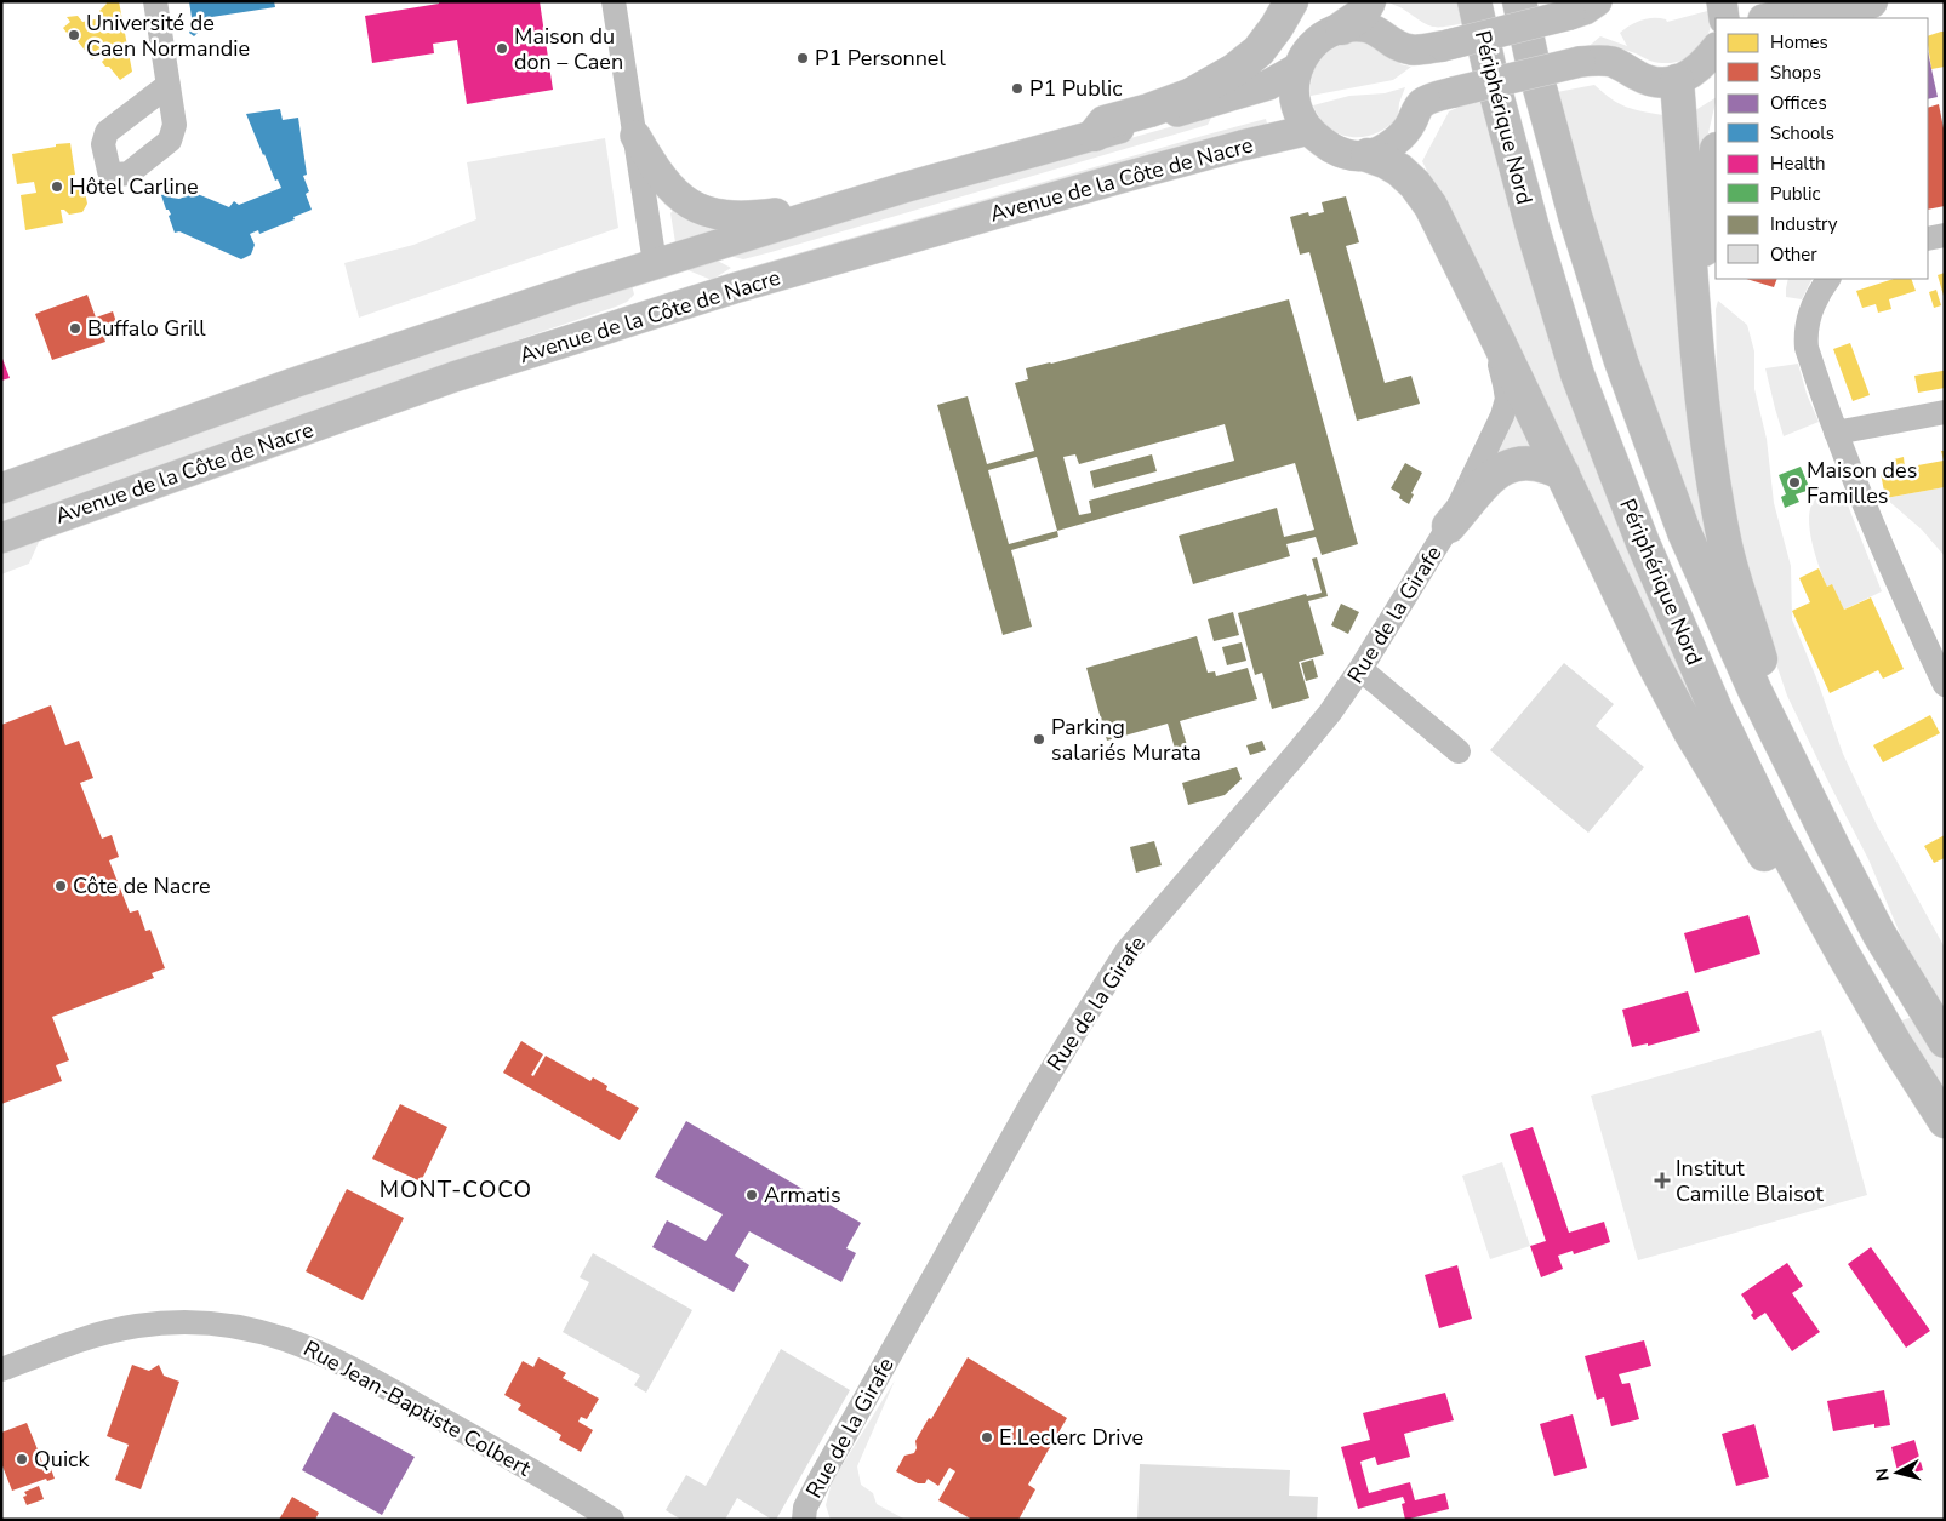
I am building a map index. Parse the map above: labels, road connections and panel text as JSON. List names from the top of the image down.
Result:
{
  "streets": {
    "highway": ["Périphérique Nord"],
    "main road": ["Avenue de la Côte de Nacre"],
    "street": ["Rue de la Girafe", "Rue Jean-Baptiste Colbert"]
  },
  "districts": ["MONT-COCO"],
  "places": {
    "other": [
      "Université de Caen Normandie",
      "Maison du don – Caen",
      "P1 Personnel",
      "P1 Public",
      "Hôtel Carline",
      "Buffalo Grill",
      "Maison des Familles",
      "Parking salariés Murata",
      "Côte de Nacre",
      "Armatis",
      "E.Leclerc Drive",
      "Quick"
    ],
    "health": ["Institut Camille Blaisot"]
  },
  "legend": [
    "Homes",
    "Shops",
    "Offices",
    "Schools",
    "Health",
    "Public",
    "Industry",
    "Other"
  ],
  "north": "left"
}
